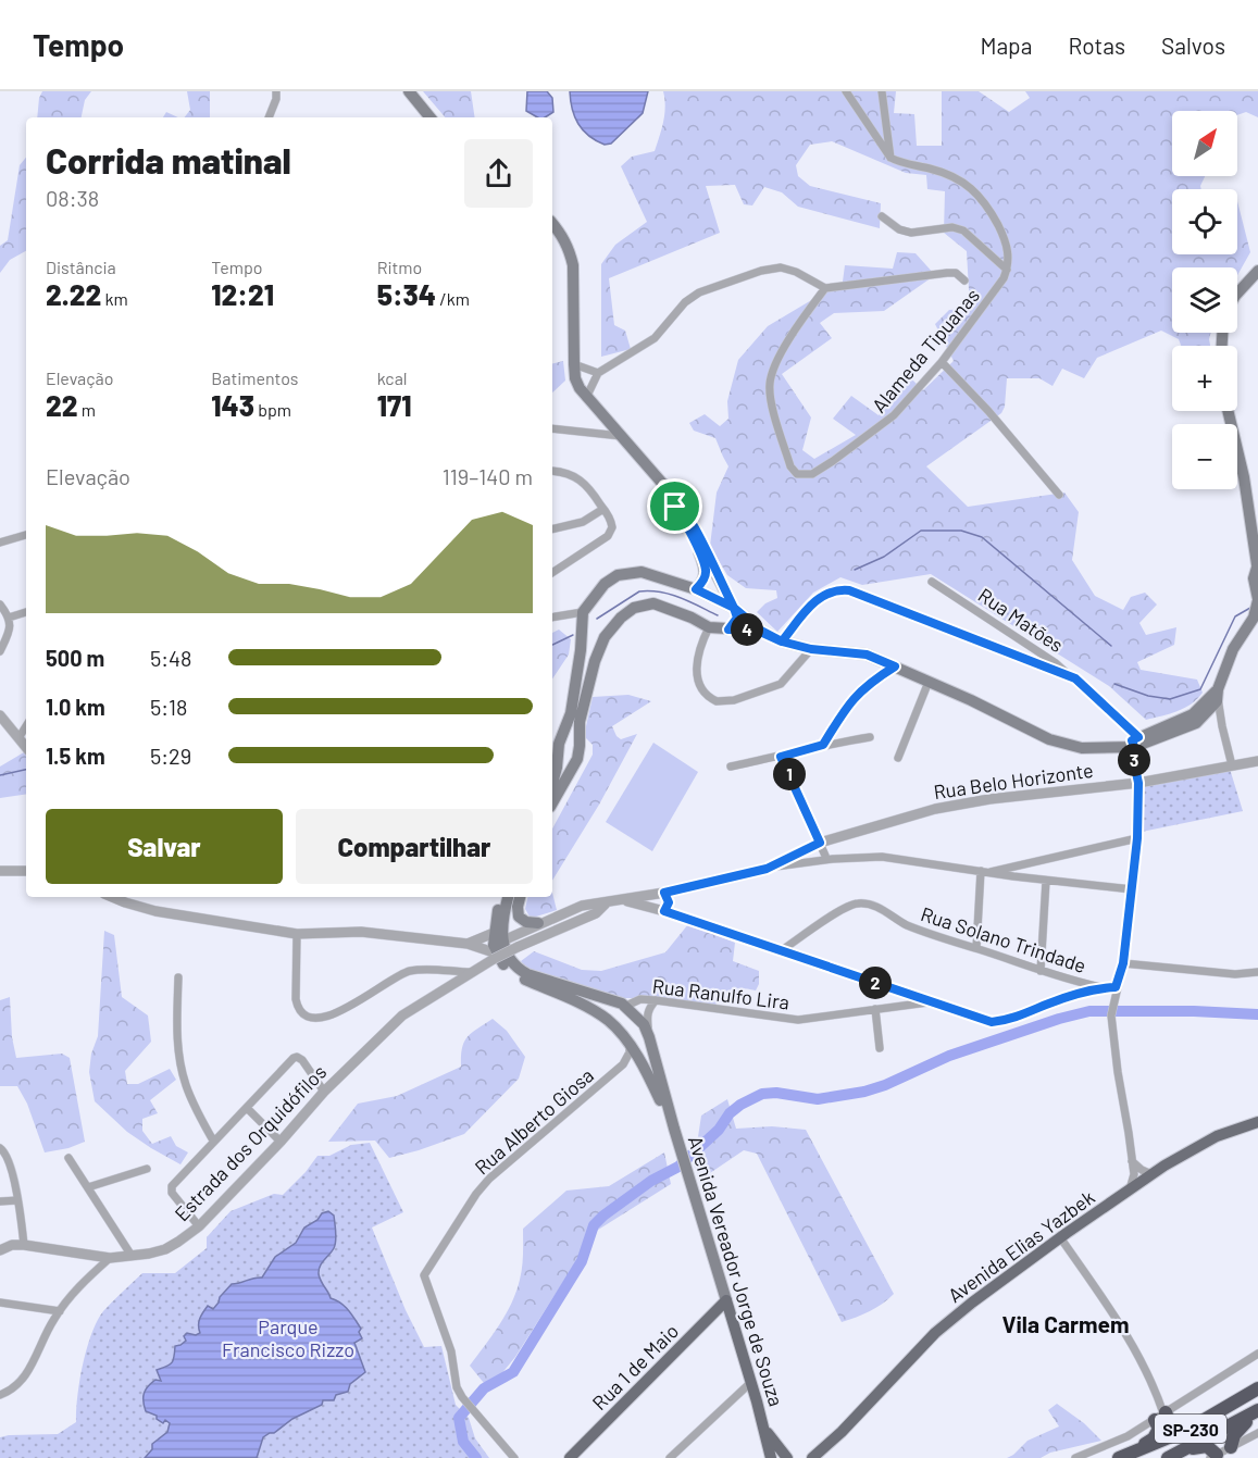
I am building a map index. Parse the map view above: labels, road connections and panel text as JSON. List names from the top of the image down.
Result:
{
  "streets": {
    "highway": ["SP-230"],
    "main road": ["Avenida Elias Yazbek", "Avenida Vereador Jorge de Souza", "Rua 1 de Maio"],
    "street": [
      "Alameda Tipuanas",
      "Rua Matões",
      "Rua Belo Horizonte",
      "Rua Solano Trindade",
      "Rua Ranulfo Lira",
      "Rua Alberto Giosa",
      "Estrada dos Orquidófilos"
    ]
  },
  "crossings": [
    ["Rua Ranulfo Lira", "Avenida Vereador Jorge de Souza"],
    ["Rua Alberto Giosa", "Avenida Vereador Jorge de Souza"],
    ["Estrada dos Orquidófilos", "Avenida Vereador Jorge de Souza"],
    ["Avenida Vereador Jorge de Souza", "Rua 1 de Maio"]
  ],
  "districts": ["Vila Carmem"],
  "parks": ["Parque Francisco Rizzo"],
  "north": "top right",
  "page": {
    "header": "Tempo",
    "nav": ["Mapa", "Rotas", "Salvos"],
    "map_buttons": ["+", "−"],
    "heading": ["Corrida matinal", "08:38"],
    "stats": [
      ["Distância", "2.22 km"],
      ["Tempo", "12:21"],
      ["Ritmo", "5:34 /km"],
      ["Elevação", "22 m"],
      ["Batimentos", "143 bpm"],
      ["kcal", "171"]
    ],
    "chart": ["Elevação", "119–140 m"],
    "pins": [
      "4",
      "3",
      "1",
      "2"
    ],
    "list": [
      {
        "name": "500 m",
        "note": "5:48"
      },
      {
        "name": "1.0 km",
        "note": "5:18"
      },
      {
        "name": "1.5 km",
        "note": "5:29"
      }
    ],
    "buttons": ["Salvar", "Compartilhar"]
  }
}
